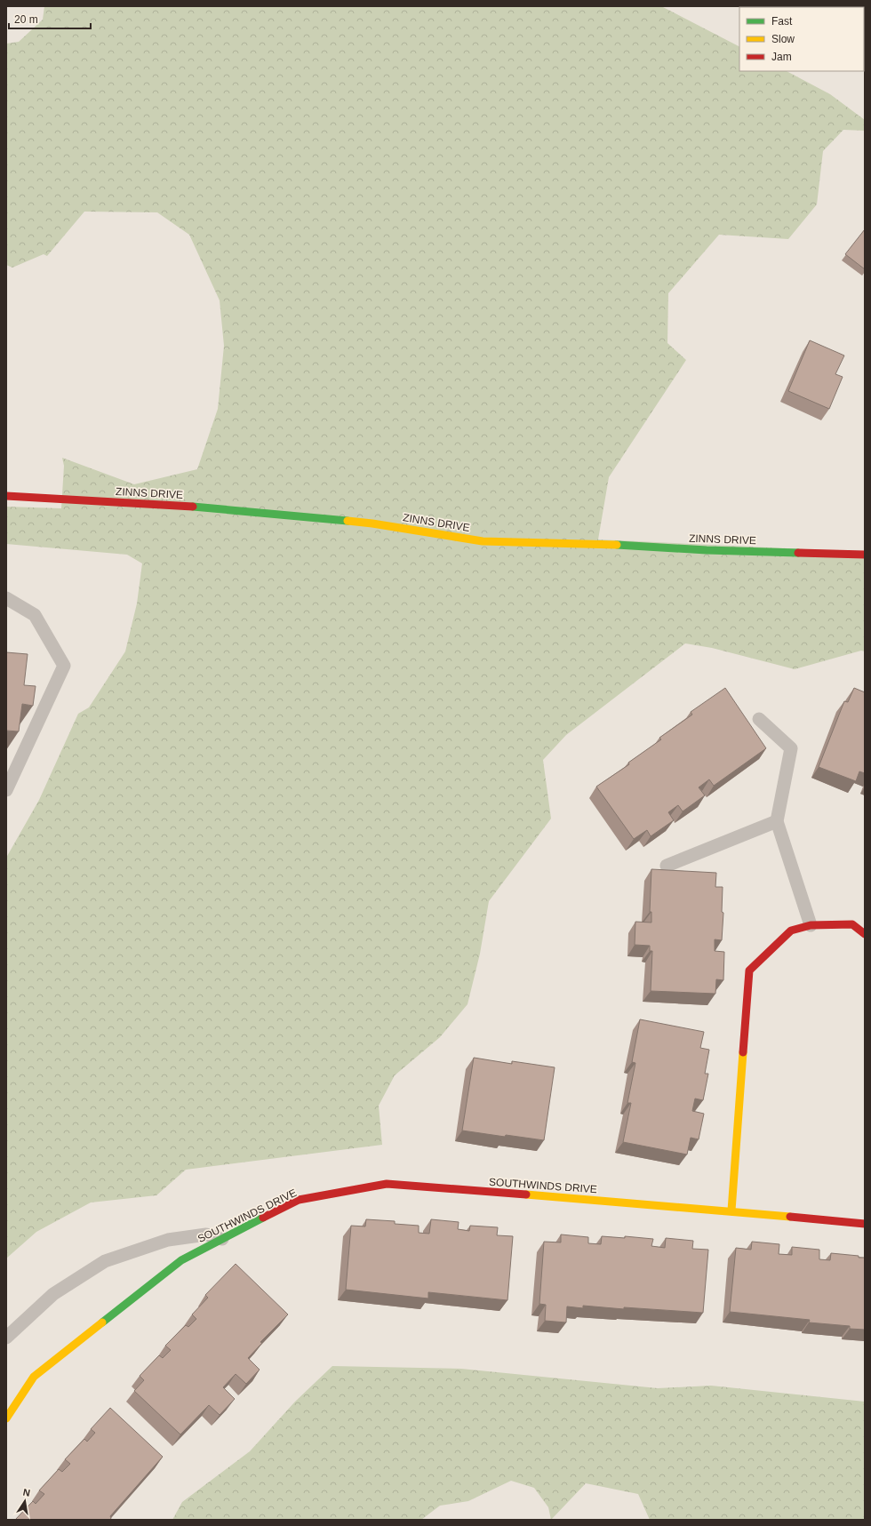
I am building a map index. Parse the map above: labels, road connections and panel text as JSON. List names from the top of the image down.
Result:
{
  "streets": {
    "street": ["ZINNS DRIVE", "SOUTHWINDS DRIVE"]
  },
  "legend": ["Fast", "Slow", "Jam"],
  "scale_bar": "20 m",
  "north": "top"
}
